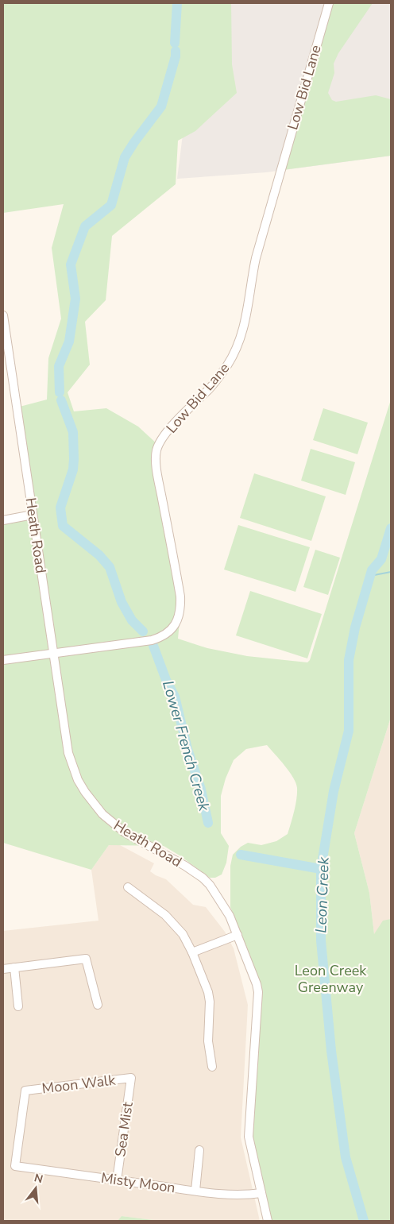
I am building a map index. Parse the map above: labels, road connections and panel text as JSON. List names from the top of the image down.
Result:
{
  "streets": {
    "street": [
      "Low Bid Lane",
      "Heath Road",
      "Moon Walk",
      "Sea Mist",
      "Misty Moon"
    ]
  },
  "crossings": [
    ["Low Bid Lane", "Heath Road"],
    ["Heath Road", "Misty Moon"],
    ["Moon Walk", "Sea Mist"],
    ["Moon Walk", "Misty Moon"],
    ["Sea Mist", "Misty Moon"]
  ],
  "water": ["Lower French Creek", "Leon Creek"],
  "parks": ["Leon Creek Greenway"],
  "north": "top"
}
